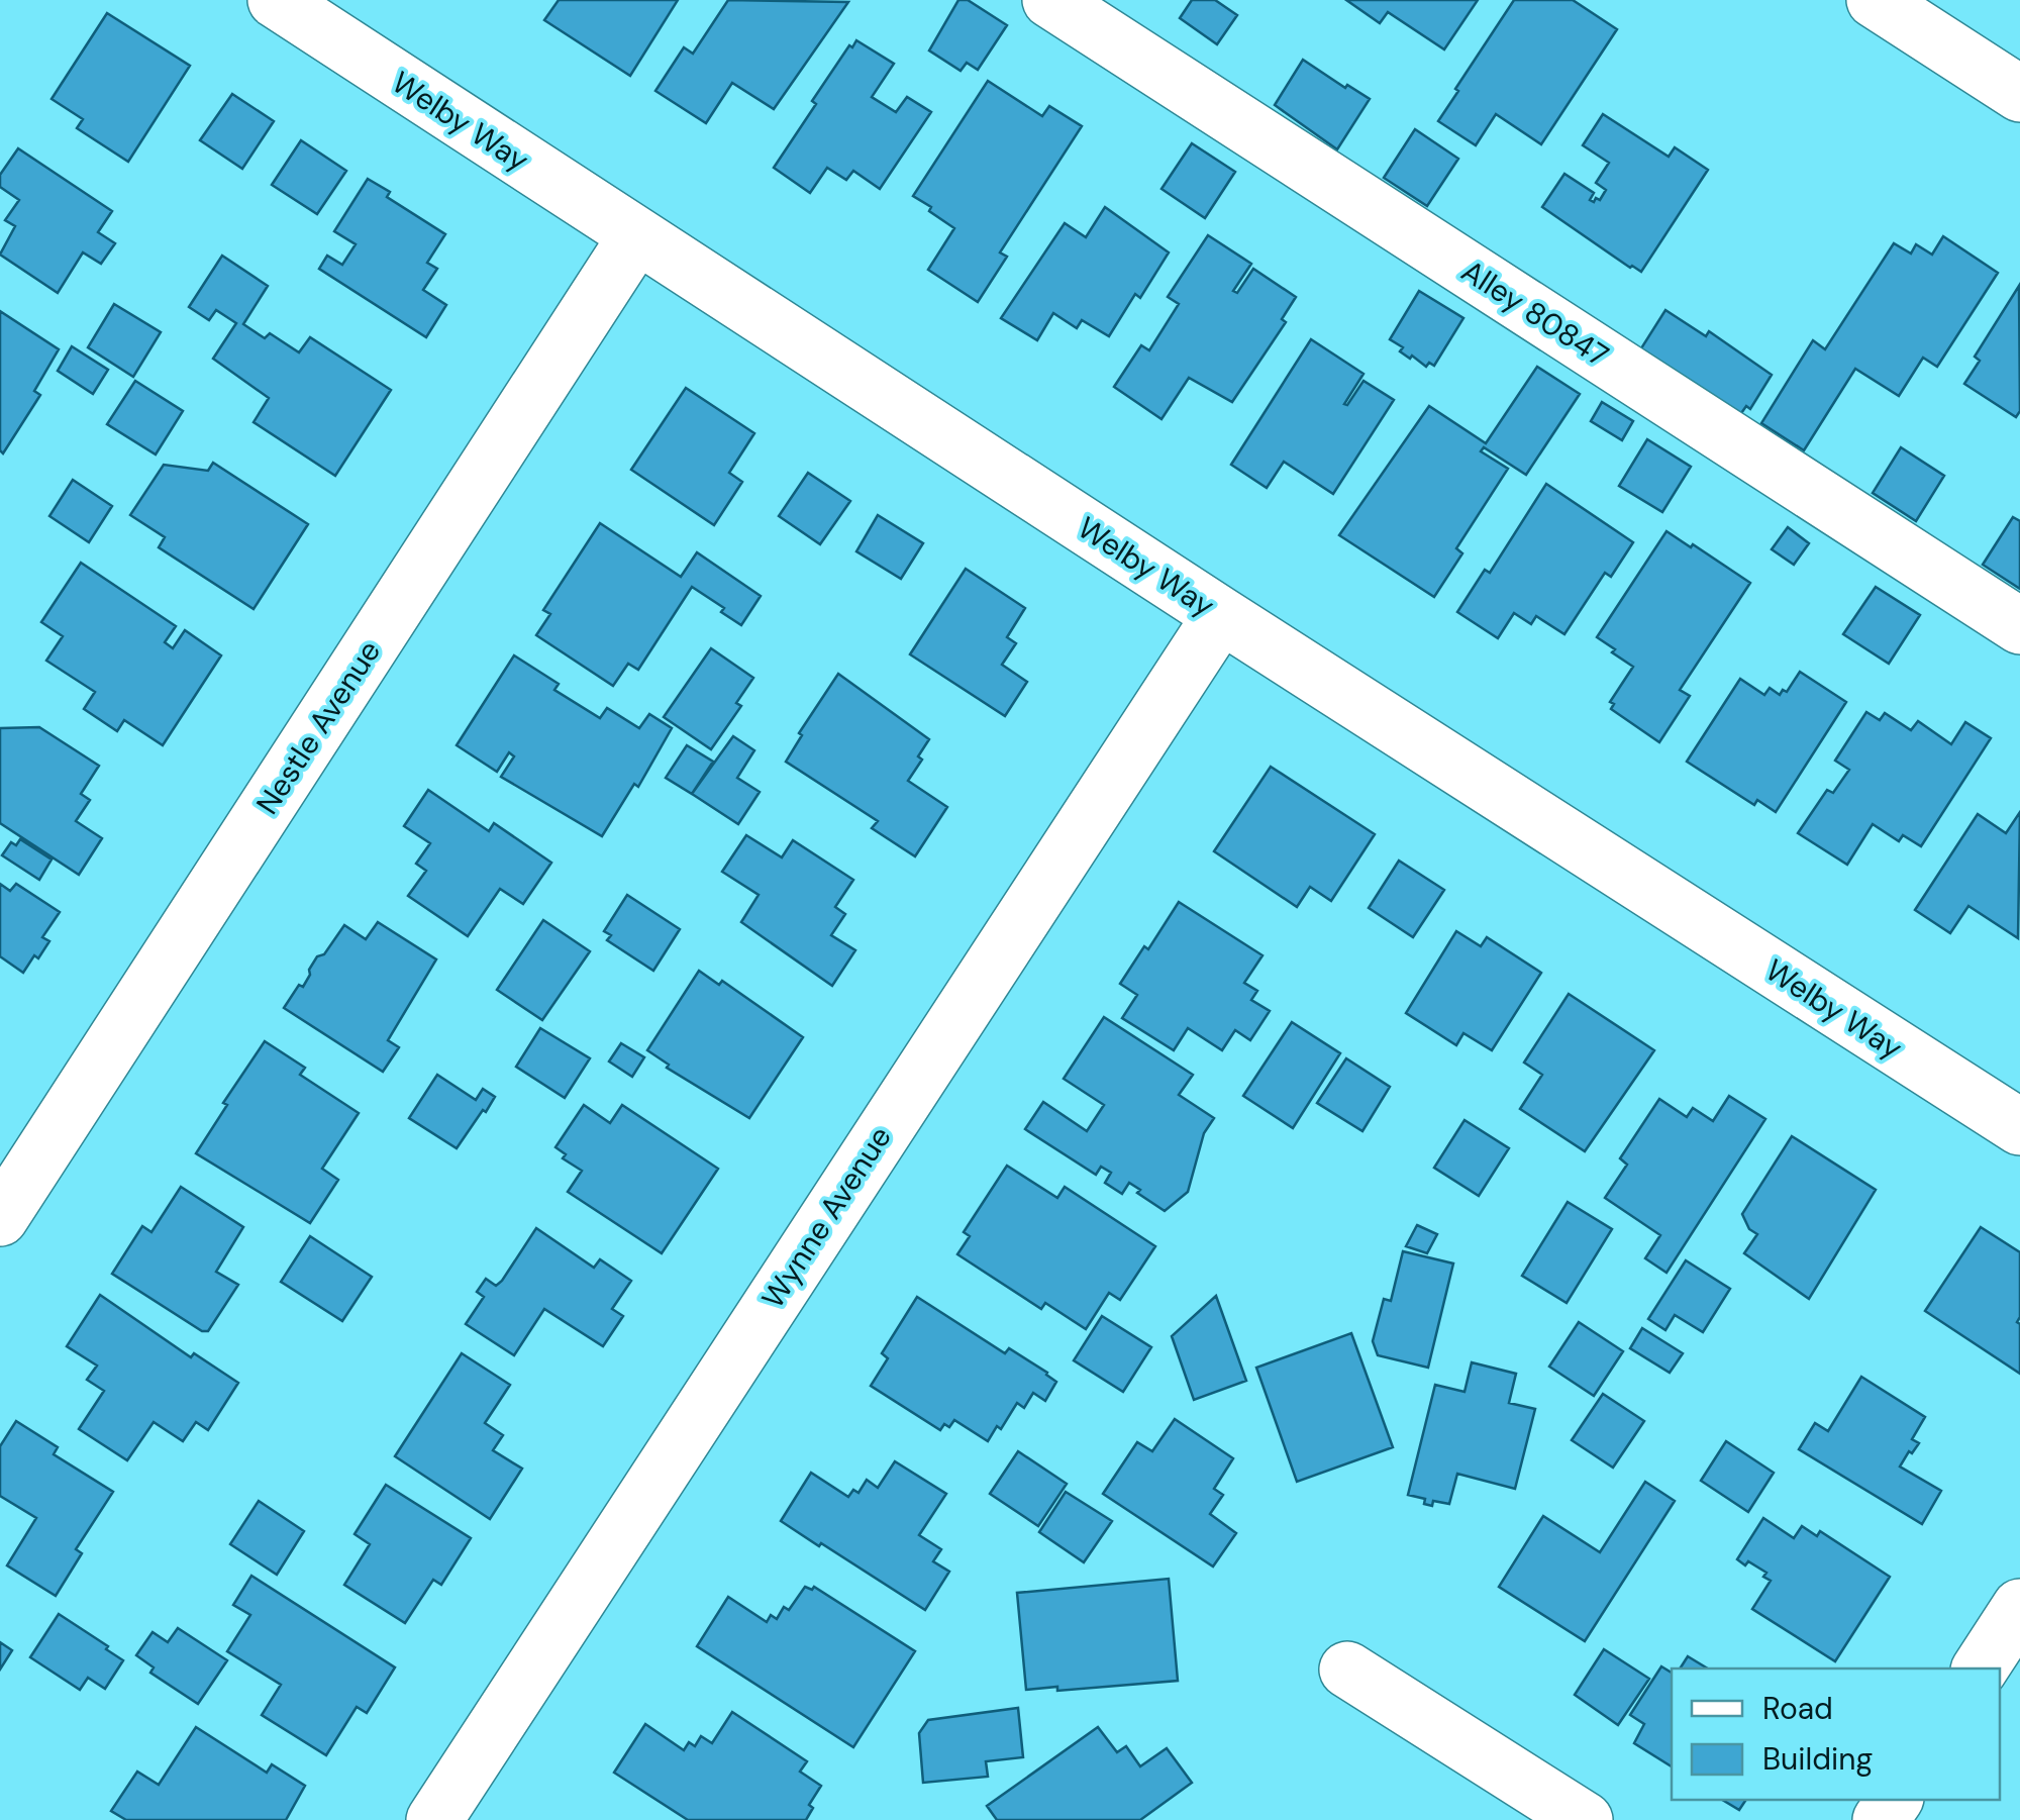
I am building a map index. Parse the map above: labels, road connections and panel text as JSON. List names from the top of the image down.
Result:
{
  "streets": {
    "street": [
      "Welby Way",
      "Alley 80847",
      "Nestle Avenue",
      "Wynne Avenue"
    ]
  },
  "crossings": [
    ["Welby Way", "Nestle Avenue"],
    ["Welby Way", "Wynne Avenue"]
  ],
  "legend": ["Road", "Building"]
}
